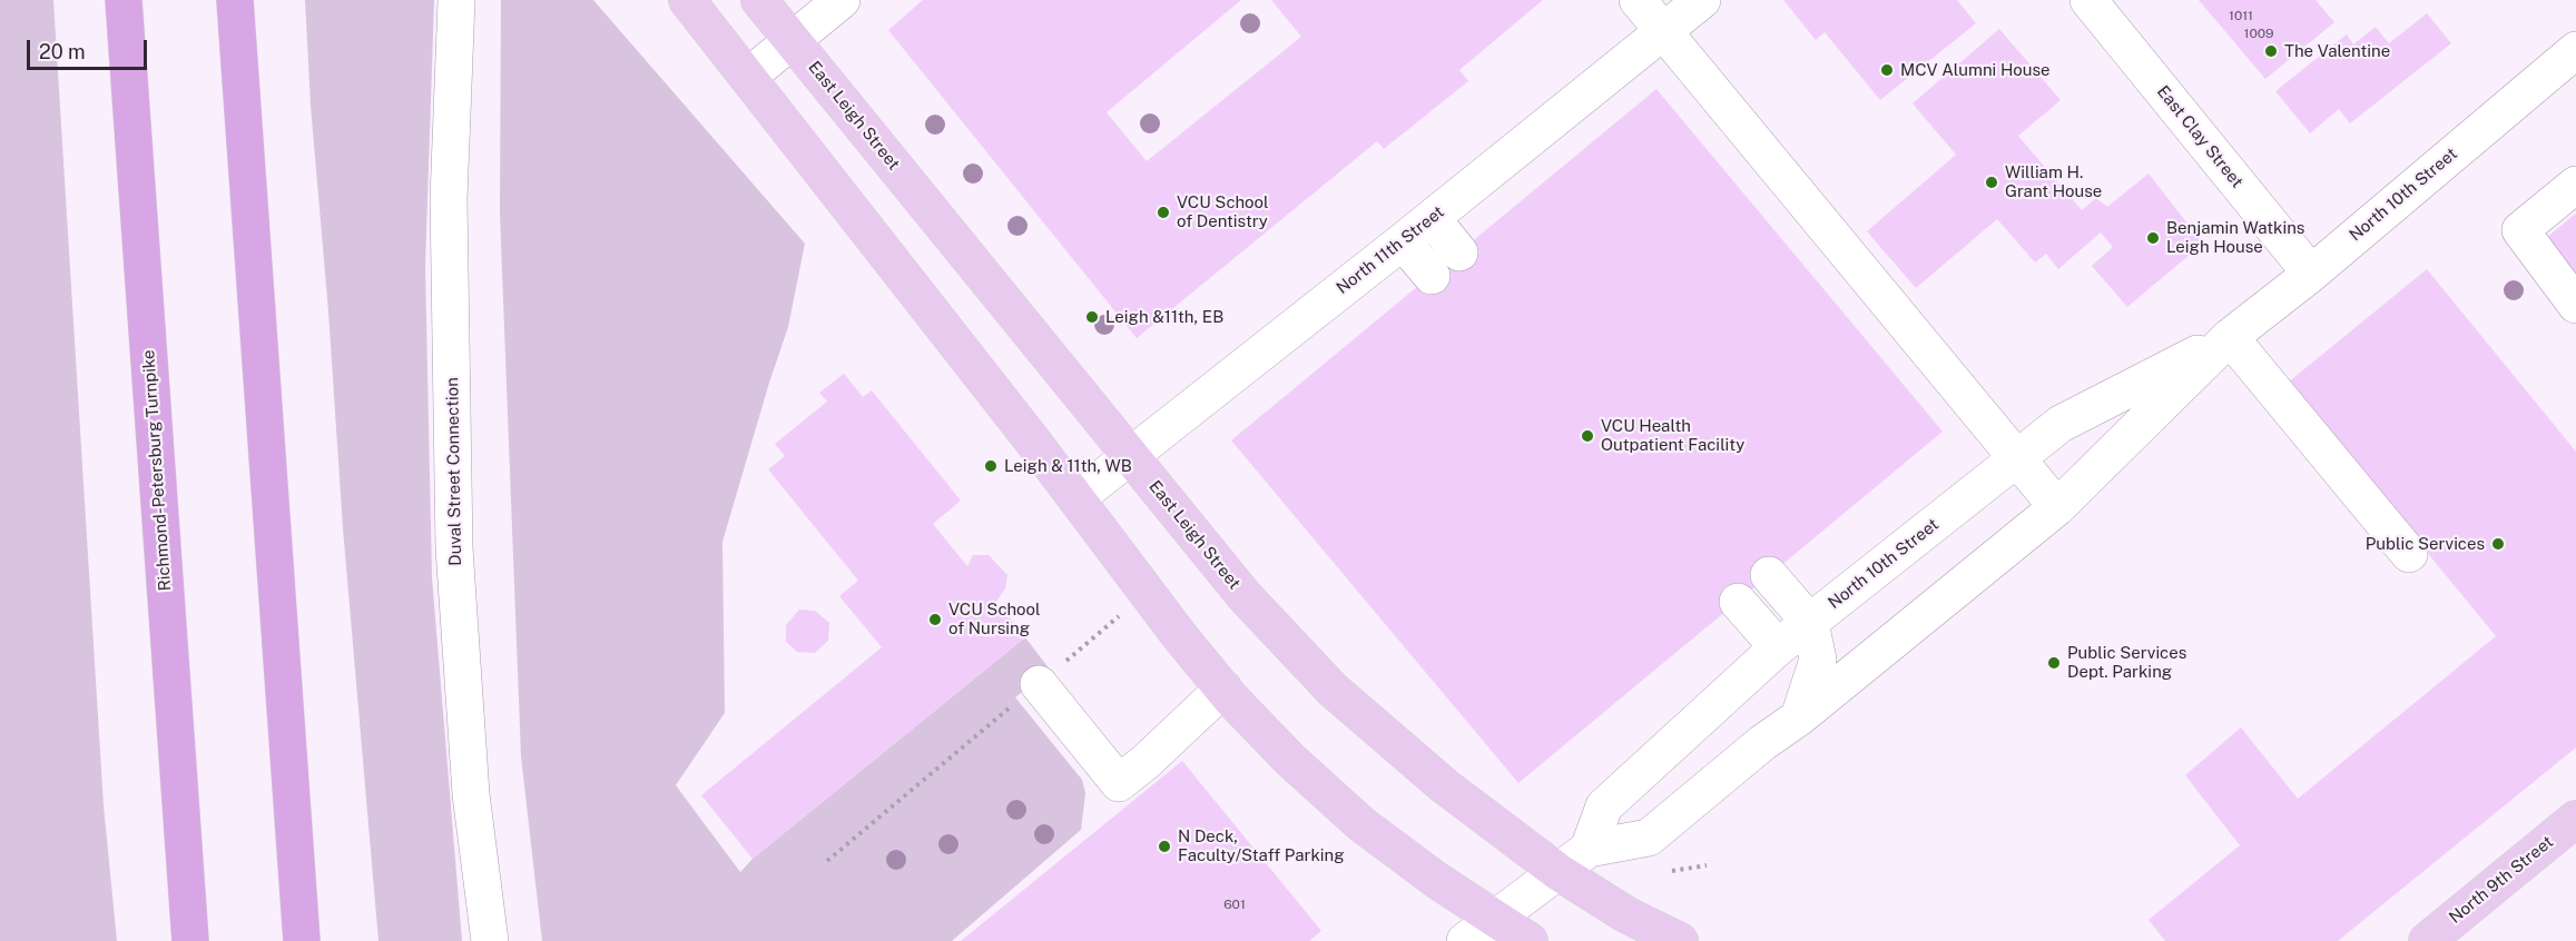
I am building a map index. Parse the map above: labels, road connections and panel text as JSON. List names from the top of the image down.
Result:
{
  "streets": {
    "highway": ["Richmond-Petersburg Turnpike"],
    "main road": ["East Leigh Street", "North 9th Street"],
    "street": [
      "East Clay Street",
      "North 10th Street",
      "North 11th Street",
      "Duval Street Connection"
    ]
  },
  "crossings": [
    ["East Leigh Street", "North 10th Street"],
    ["East Leigh Street", "North 11th Street"],
    ["East Clay Street", "North 10th Street"]
  ],
  "places": [
    "The Valentine",
    "MCV Alumni House",
    "William H. Grant House",
    "VCU School of Dentistry",
    "Benjamin Watkins Leigh House",
    "Leigh &11th, EB",
    "VCU Health Outpatient Facility",
    "Leigh & 11th, WB",
    "Public Services",
    "VCU School of Nursing",
    "Public Services Dept. Parking",
    "N Deck, Faculty/Staff Parking"
  ],
  "house_numbers": ["1011", "1009", "601"],
  "scale_bar": "20 m"
}
